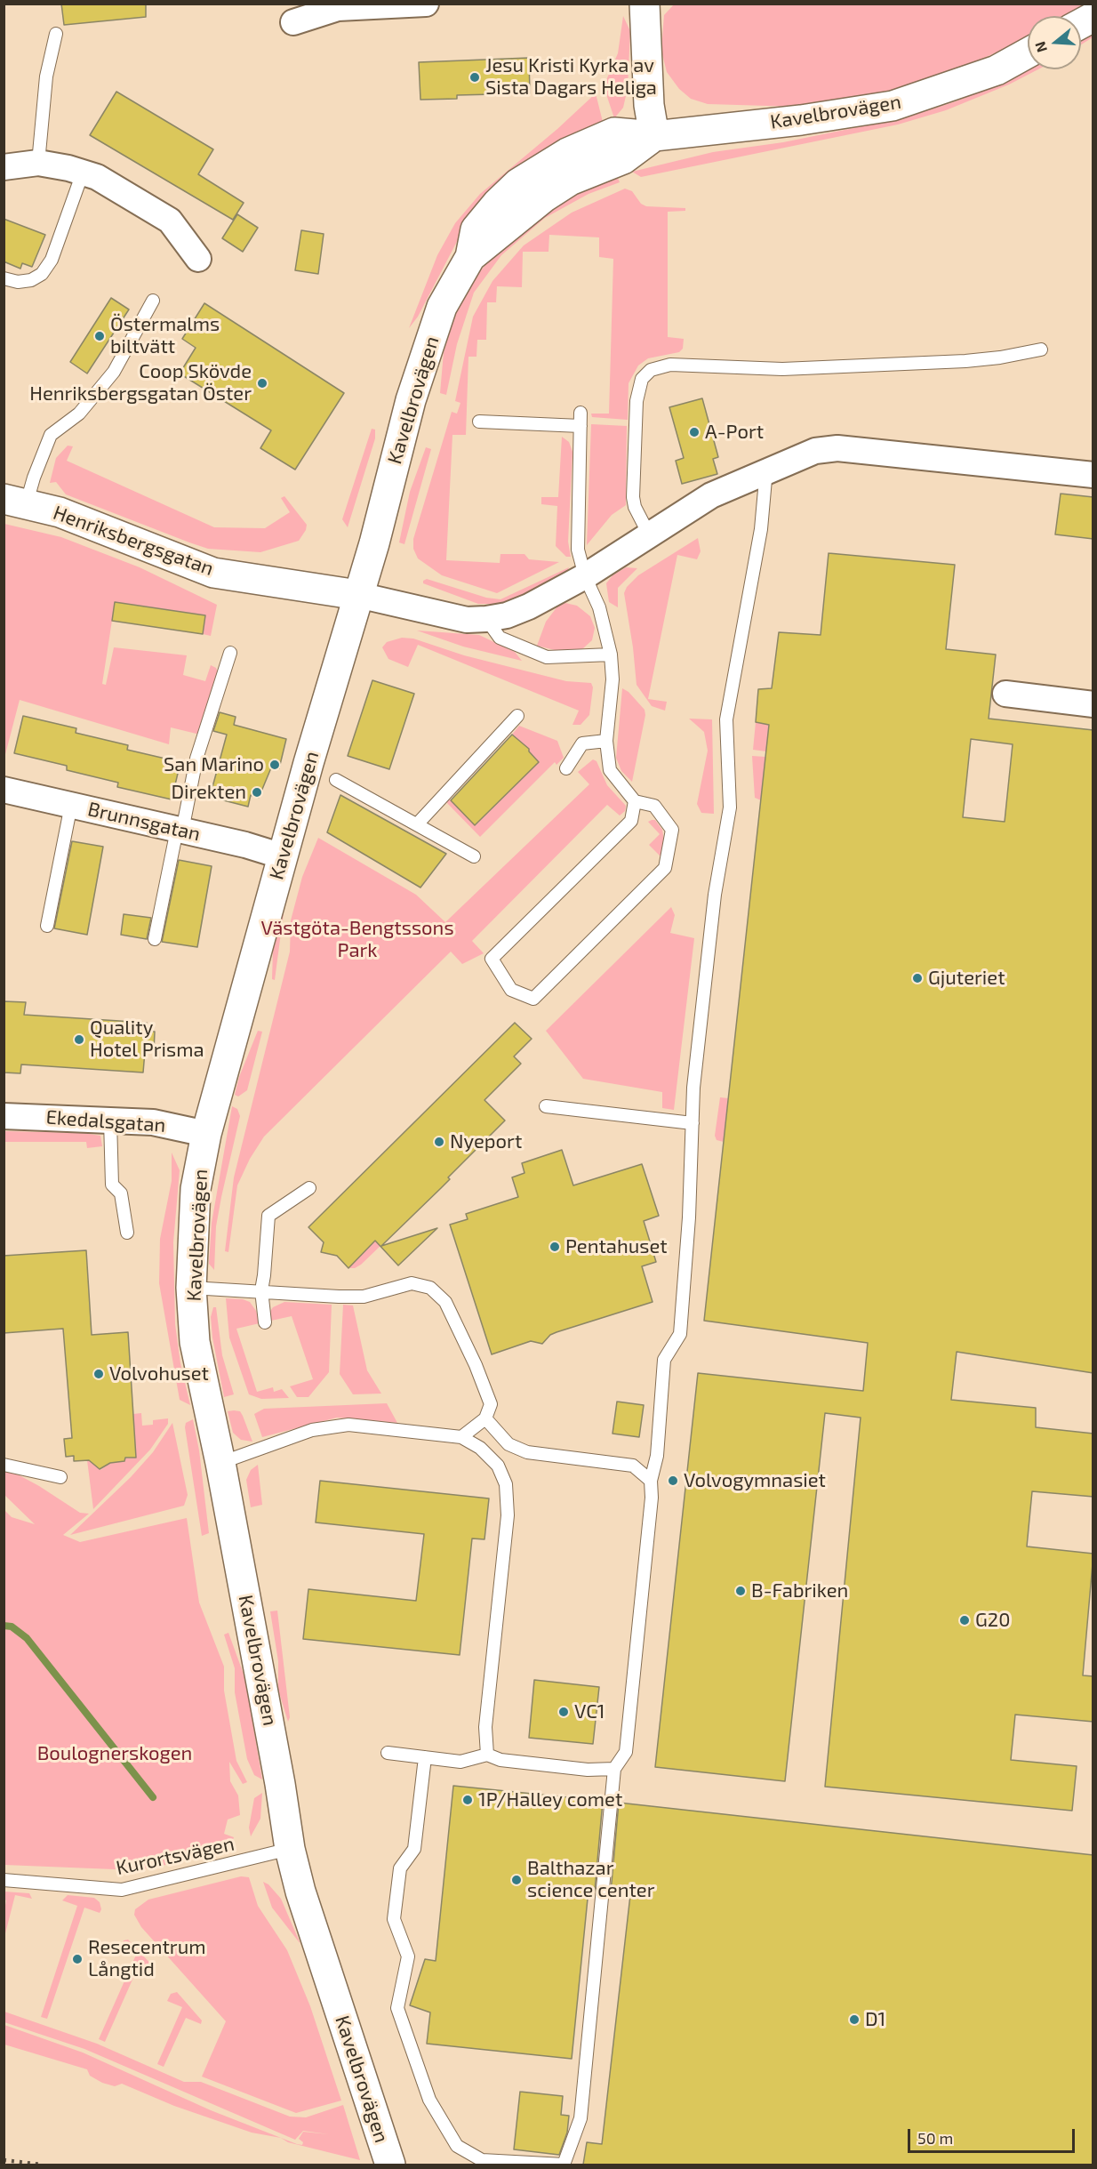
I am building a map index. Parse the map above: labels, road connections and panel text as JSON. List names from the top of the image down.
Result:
{
  "streets": {
    "main road": ["Kavelbrovägen", "Henriksbergsgatan"],
    "street": ["Brunnsgatan", "Ekedalsgatan"],
    "lane": ["Kurortsvägen"]
  },
  "crossings": [
    ["Kavelbrovägen", "Henriksbergsgatan"],
    ["Kavelbrovägen", "Brunnsgatan"],
    ["Kavelbrovägen", "Ekedalsgatan"],
    ["Kavelbrovägen", "Kurortsvägen"]
  ],
  "parks": ["Västgöta-Bengtssons Park", "Boulognerskogen"],
  "places": [
    "Jesu Kristi Kyrka av Sista Dagars Heliga",
    "Östermalms biltvätt",
    "Coop Skövde Henriksbergsgatan Öster",
    "A-Port",
    "San Marino",
    "Direkten",
    "Gjuteriet",
    "Quality Hotel Prisma",
    "Nyeport",
    "Pentahuset",
    "Volvohuset",
    "Volvogymnasiet",
    "B-Fabriken",
    "G20",
    "VC1",
    "1P/Halley comet",
    "Balthazar science center",
    "Resecentrum Långtid",
    "D1"
  ],
  "scale_bar": "50 m",
  "north": "left"
}
